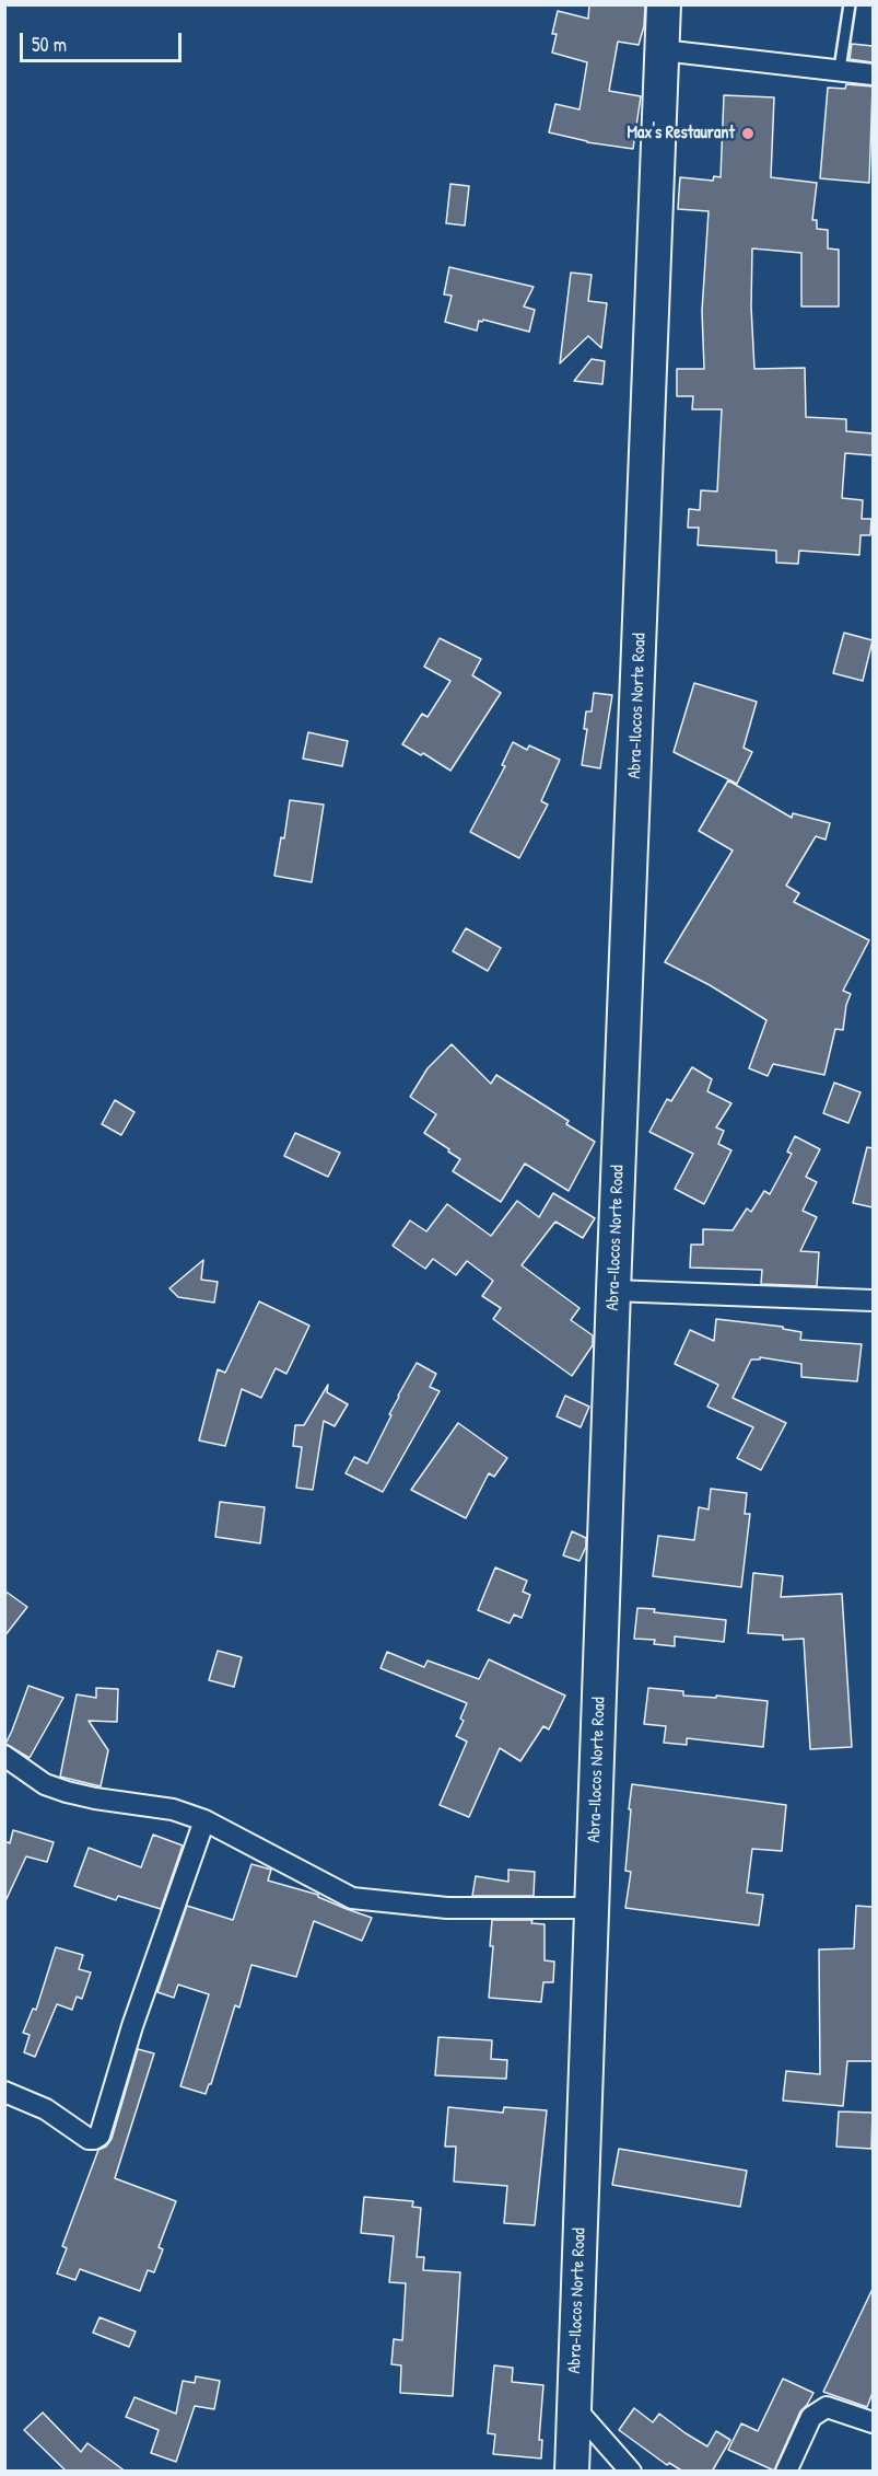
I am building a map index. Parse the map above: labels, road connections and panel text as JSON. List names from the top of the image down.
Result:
{
  "streets": {
    "main road": ["Abra-Ilocos Norte Road"]
  },
  "places": ["Max's Restaurant"],
  "scale_bar": "50 m"
}
